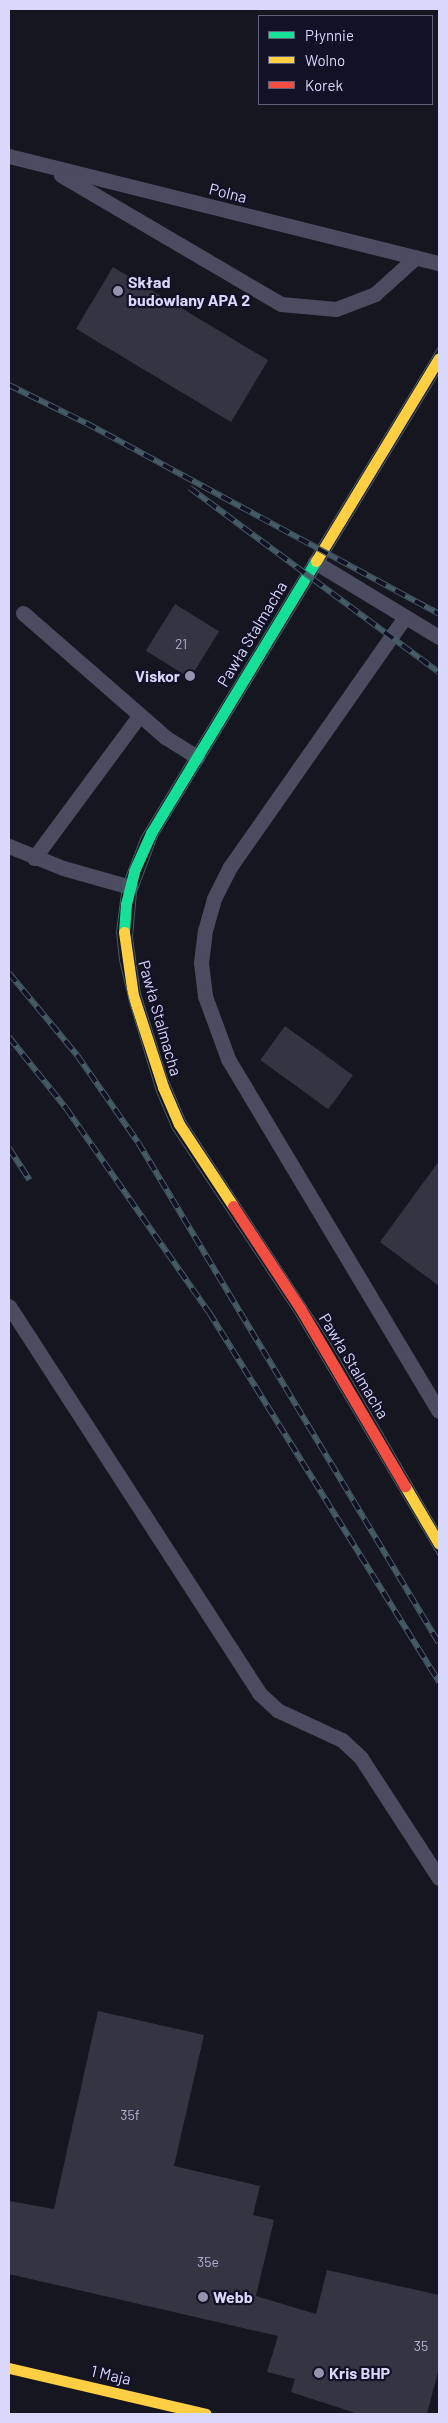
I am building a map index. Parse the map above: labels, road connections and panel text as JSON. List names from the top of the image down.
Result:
{
  "streets": {
    "street": ["Pawła Stalmacha", "1 Maja"],
    "lane": ["Polna"]
  },
  "places": [
    "Skład budowlany APA 2",
    "Viskor",
    "Webb",
    "Kris BHP"
  ],
  "house_numbers": [
    "21",
    "35f",
    "35e",
    "35"
  ],
  "legend": ["Płynnie", "Wolno", "Korek"]
}
